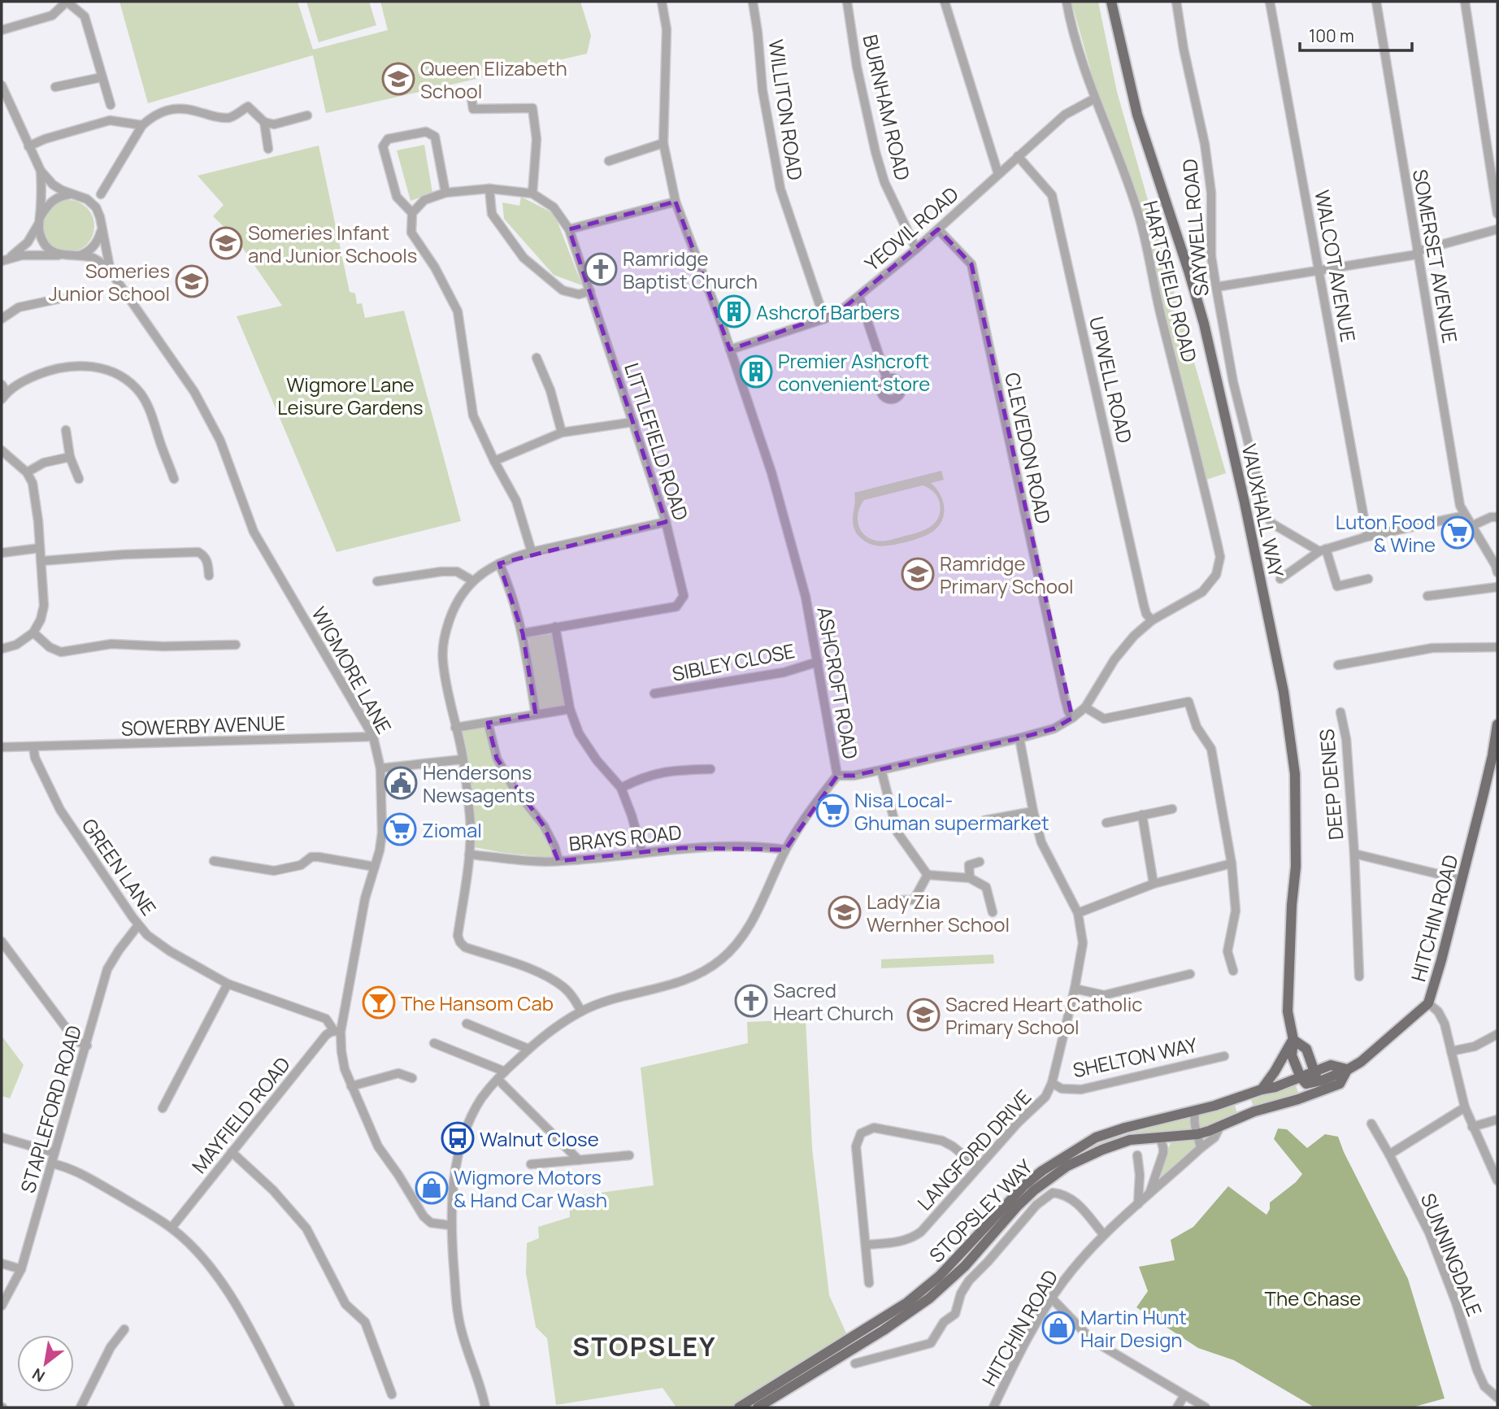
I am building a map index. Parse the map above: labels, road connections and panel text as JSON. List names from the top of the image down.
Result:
{
  "streets": {
    "main road": ["VAUXHALL WAY", "HITCHIN ROAD", "STOPSLEY WAY"],
    "street": [
      "BURNHAM ROAD",
      "WILLITON ROAD",
      "SAYWELL ROAD",
      "YEOVIL ROAD",
      "SOMERSET AVENUE",
      "WALCOT AVENUE",
      "HARTSFIELD ROAD",
      "UPWELL ROAD",
      "LITTLEFIELD ROAD",
      "CLEVEDON ROAD",
      "SIBLEY CLOSE",
      "WIGMORE LANE",
      "ASHCROFT ROAD",
      "SOWERBY AVENUE",
      "DEEP DENES",
      "BRAYS ROAD",
      "GREEN LANE",
      "SHELTON WAY",
      "STAPLEFORD ROAD",
      "MAYFIELD ROAD",
      "LANGFORD DRIVE",
      "SUNNINGDALE"
    ]
  },
  "crossings": [
    ["BURNHAM ROAD", "YEOVIL ROAD"],
    ["WILLITON ROAD", "YEOVIL ROAD"],
    ["YEOVIL ROAD", "HARTSFIELD ROAD"],
    ["YEOVIL ROAD", "UPWELL ROAD"],
    ["YEOVIL ROAD", "CLEVEDON ROAD"],
    ["YEOVIL ROAD", "ASHCROFT ROAD"],
    ["HARTSFIELD ROAD", "UPWELL ROAD"],
    ["VAUXHALL WAY", "STOPSLEY WAY"],
    ["SIBLEY CLOSE", "ASHCROFT ROAD"],
    ["WIGMORE LANE", "ASHCROFT ROAD"],
    ["WIGMORE LANE", "SOWERBY AVENUE"],
    ["WIGMORE LANE", "GREEN LANE"],
    ["WIGMORE LANE", "MAYFIELD ROAD"],
    ["ASHCROFT ROAD", "BRAYS ROAD"],
    ["SOWERBY AVENUE", "GREEN LANE"],
    ["DEEP DENES", "HITCHIN ROAD"],
    ["GREEN LANE", "STAPLEFORD ROAD"],
    ["GREEN LANE", "MAYFIELD ROAD"],
    ["HITCHIN ROAD", "STOPSLEY WAY"],
    ["SHELTON WAY", "LANGFORD DRIVE"]
  ],
  "districts": ["STOPSLEY"],
  "parks": ["Wigmore Lane Leisure Gardens", "The Chase"],
  "places": {
    "school or university": [
      "Queen Elizabeth School",
      "Someries Infant and Junior Schools",
      "Someries Junior School",
      "Ramridge Primary School",
      "Lady Zia Wernher School",
      "Sacred Heart Catholic Primary School"
    ],
    "church": ["Ramridge Baptist Church", "Sacred Heart Church"],
    "building": ["Ashcrof Barbers", "Premier Ashcroft convenient store"],
    "supermarket": ["Luton Food & Wine", "Nisa Local- Ghuman supermarket", "Ziomal"],
    "public building": ["Hendersons Newsagents"],
    "bar": ["The Hansom Cab"],
    "bus stop": ["Walnut Close"],
    "shop": ["Wigmore Motors & Hand Car Wash", "Martin Hunt Hair Design"]
  },
  "scale_bar": "100 m",
  "north": "bottom left"
}
